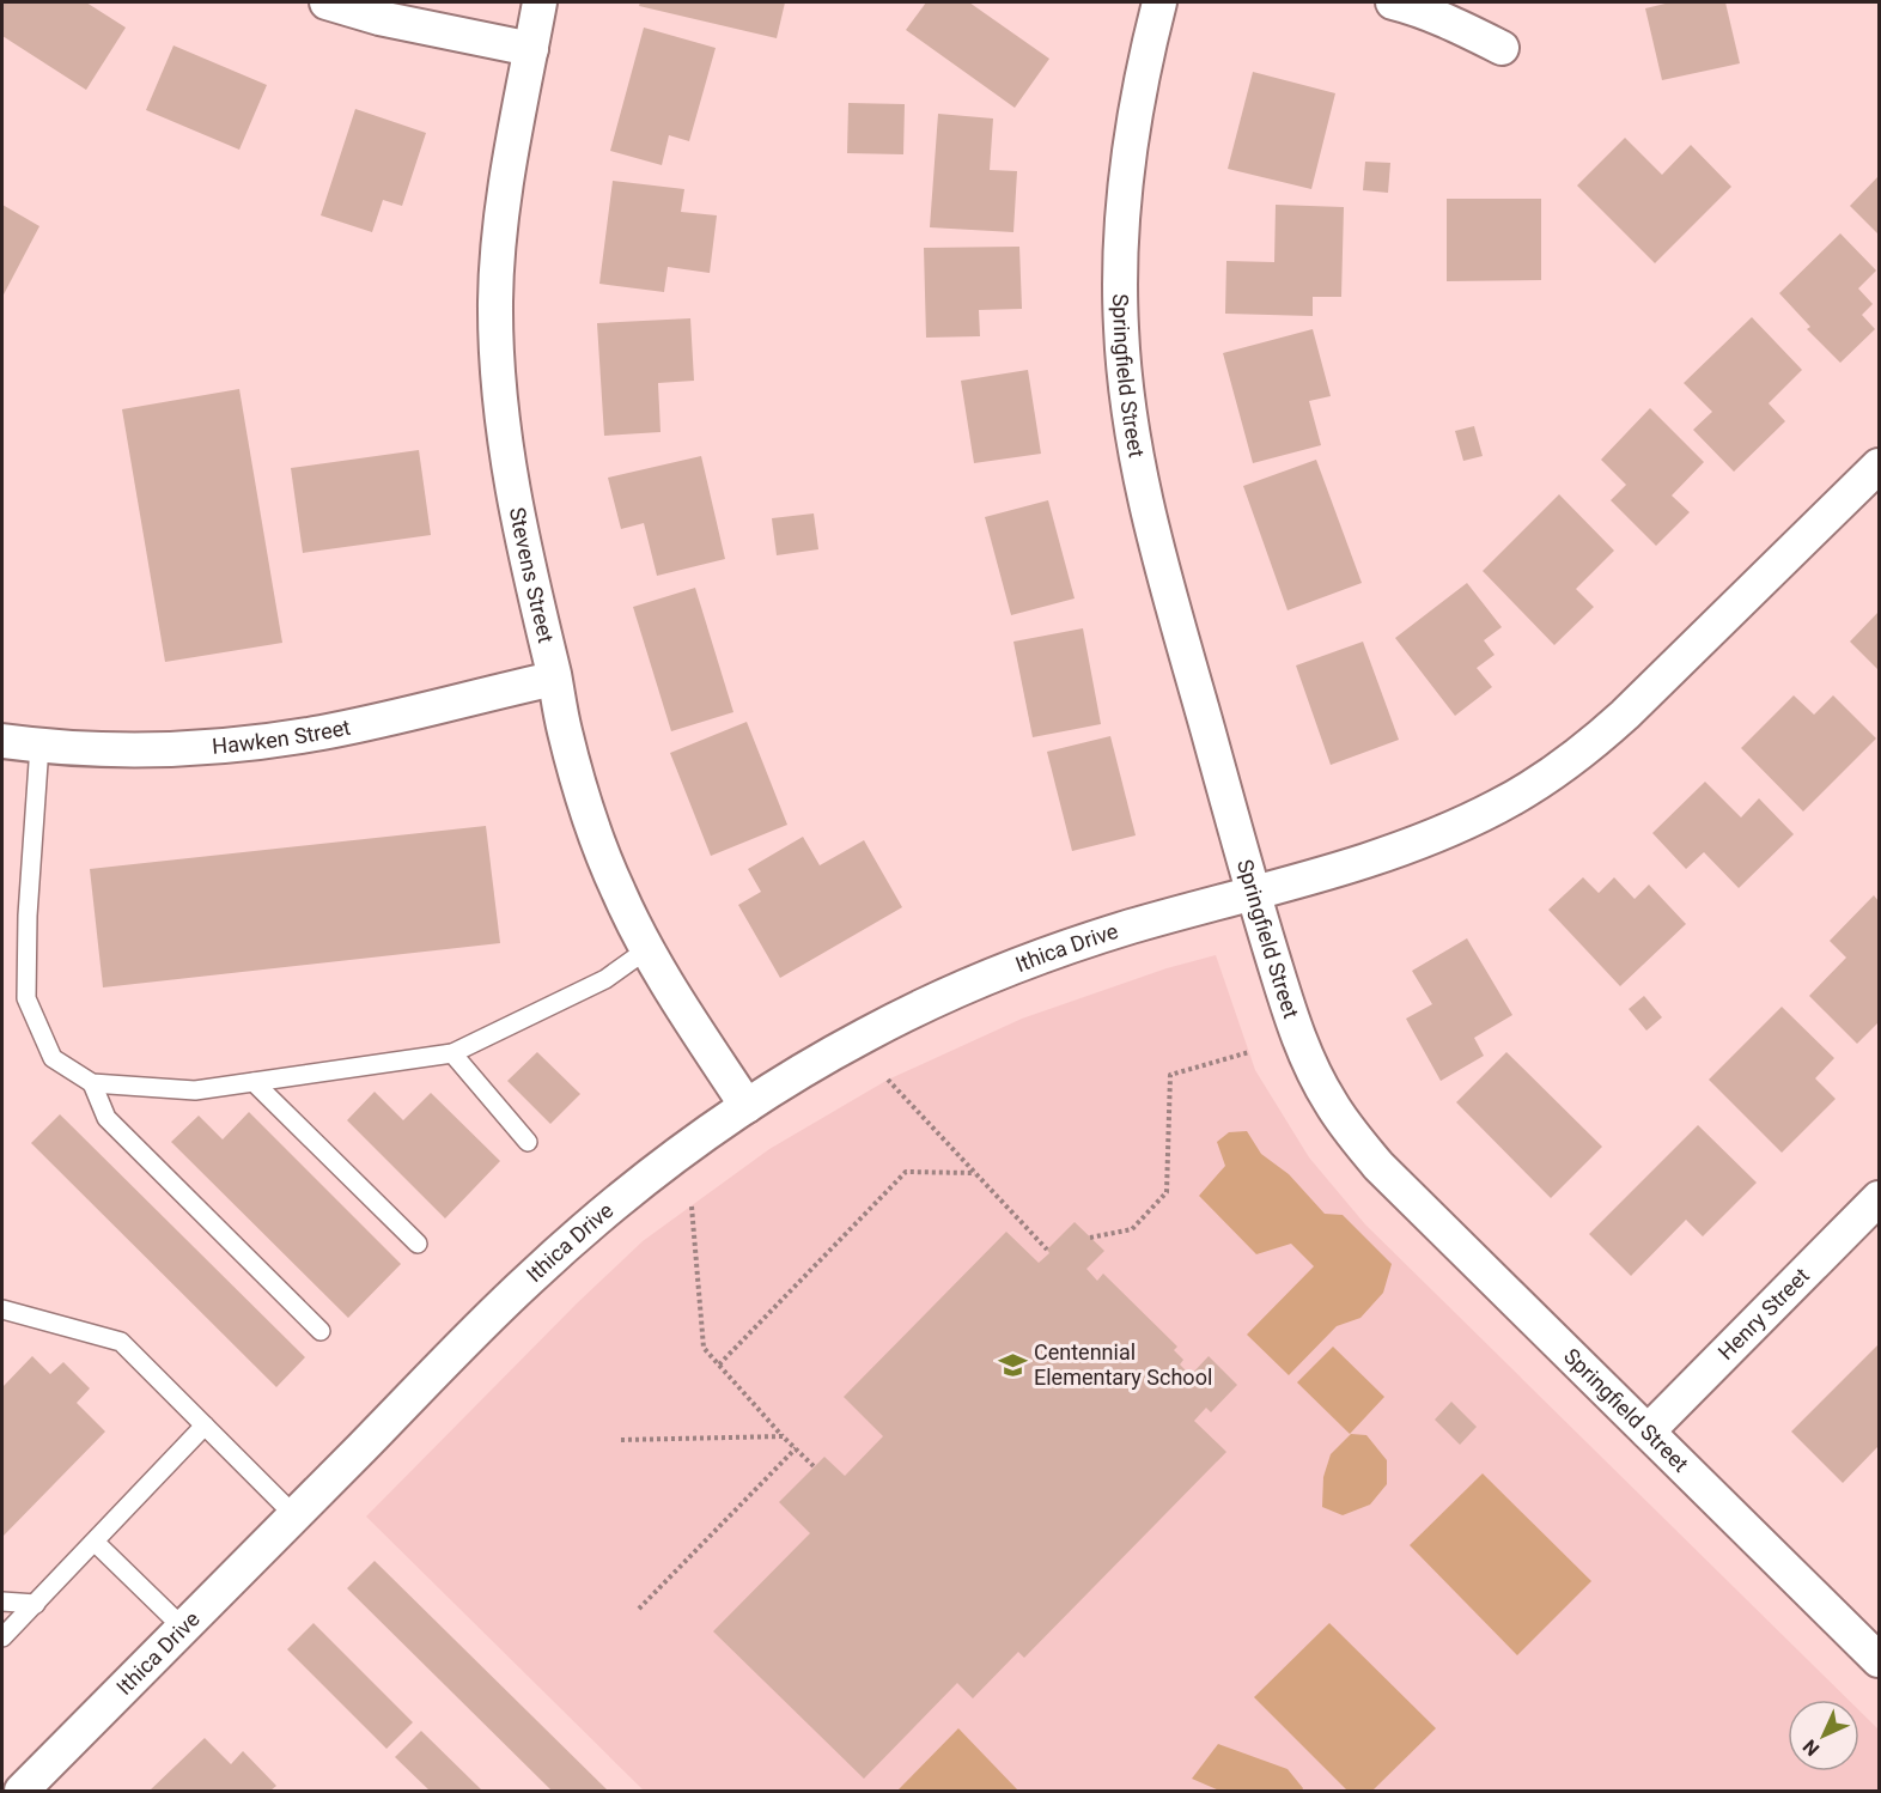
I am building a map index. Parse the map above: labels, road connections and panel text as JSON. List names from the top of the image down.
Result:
{
  "streets": {
    "street": [
      "Springfield Street",
      "Stevens Street",
      "Hawken Street",
      "Ithica Drive",
      "Henry Street"
    ]
  },
  "crossings": [
    ["Springfield Street", "Ithica Drive"],
    ["Springfield Street", "Henry Street"],
    ["Stevens Street", "Hawken Street"],
    ["Stevens Street", "Ithica Drive"]
  ],
  "places": {
    "school or university": ["Centennial Elementary School"]
  },
  "north": "bottom left"
}
